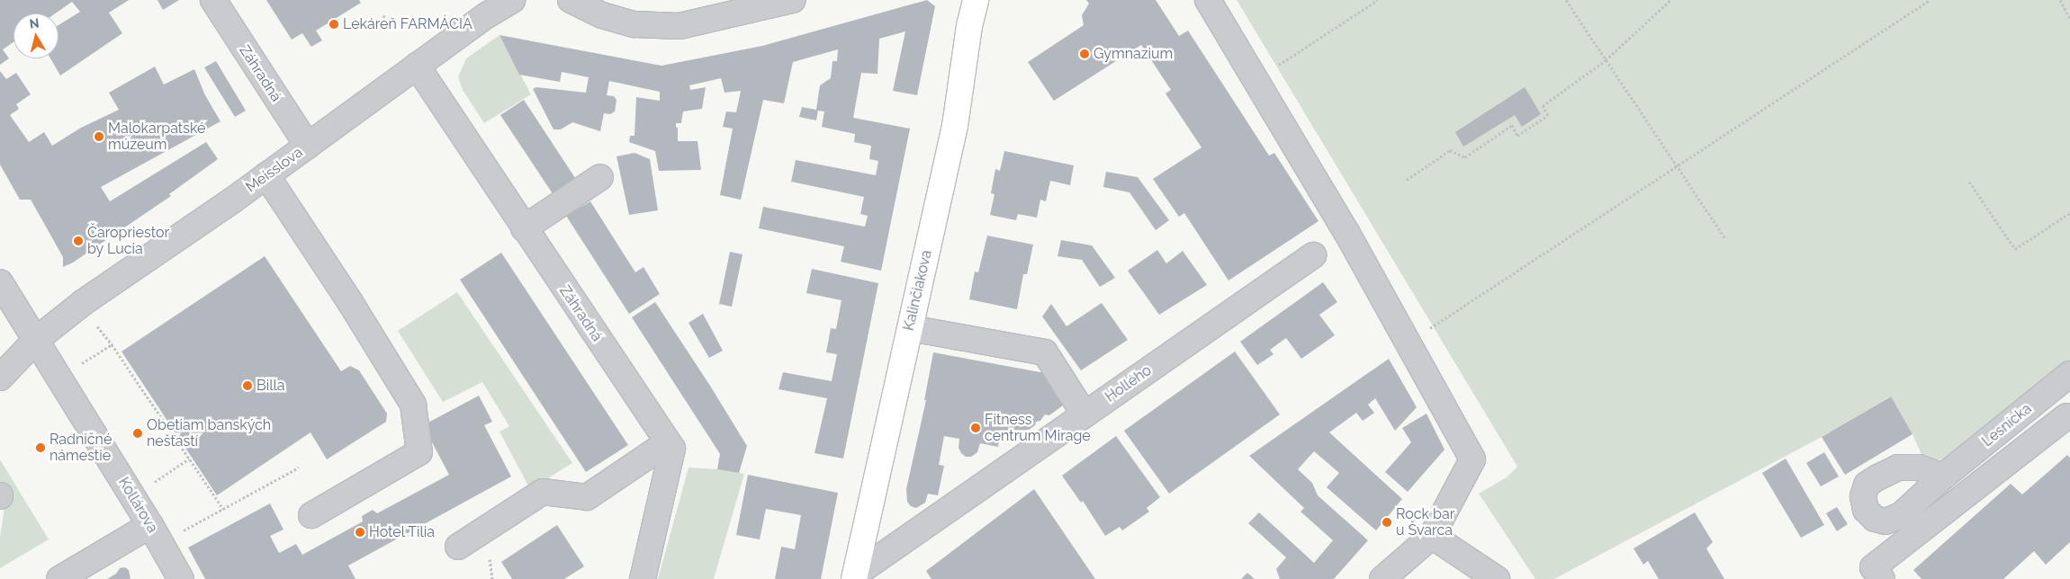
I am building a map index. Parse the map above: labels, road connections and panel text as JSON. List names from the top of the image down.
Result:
{
  "streets": {
    "main road": ["Kalinčiakova"],
    "street": [
      "Záhradná",
      "Meisslova",
      "Hollého",
      "Lesnícka",
      "Kollárova"
    ]
  },
  "crossings": [
    ["Záhradná", "Meisslova"],
    ["Meisslova", "Kollárova"],
    ["Kalinčiakova", "Hollého"]
  ],
  "places": [
    "Lekáreň FARMÁCIA",
    "Gymnazium",
    "Malokarpatské múzeum",
    "Čaropriestor by Lucia",
    "Billa",
    "Fitness centrum Mirage",
    "Obetiam banských nešťastí",
    "Radničné námestie",
    "Rock bar u Švarca",
    "Hotel Tilia"
  ],
  "north": "top"
}
